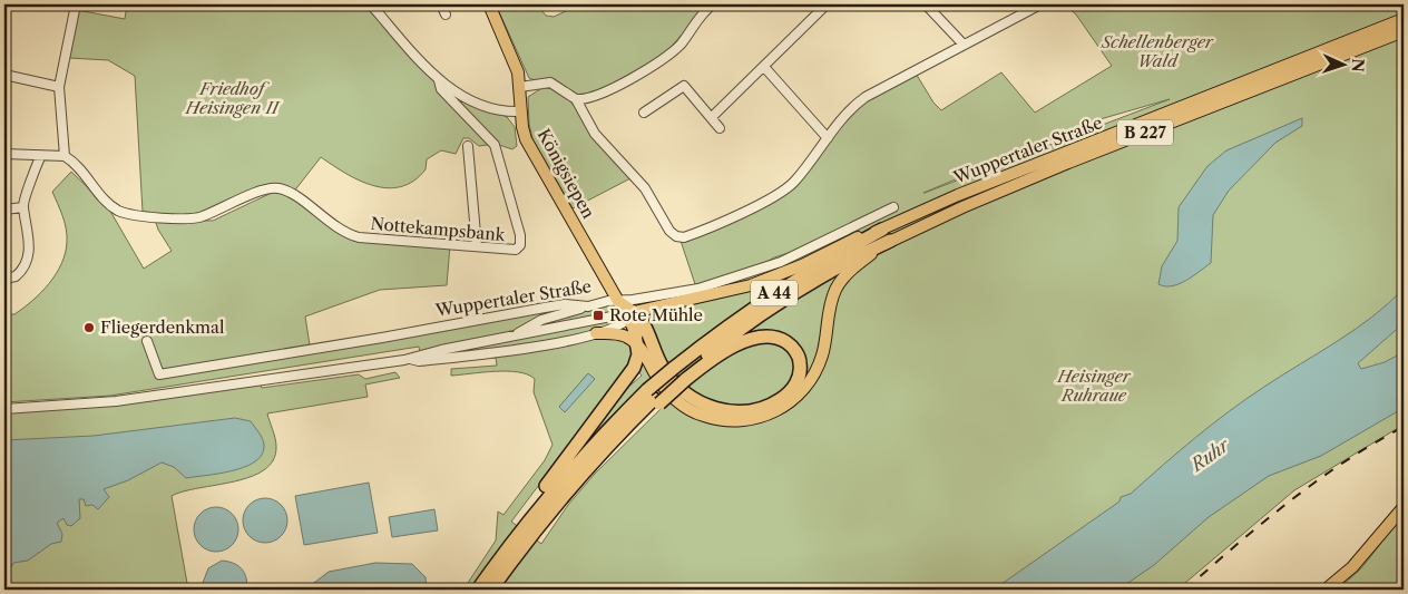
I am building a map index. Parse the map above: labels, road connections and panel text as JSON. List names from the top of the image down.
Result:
{
  "streets": {
    "highway": ["A 44"],
    "main road": ["B 227", "Wuppertaler Straße", "Königsiepen"],
    "street": ["Nottekampsbank"]
  },
  "crossings": [
    ["Wuppertaler Straße", "Königsiepen"],
    ["Wuppertaler Straße", "A 44"]
  ],
  "water": ["Ruhr"],
  "parks": ["Schellenberger Wald", "Friedhof Heisingen II", "Heisinger Ruhraue"],
  "places": {
    "transit": ["Rote Mühle"],
    "other": ["Fliegerdenkmal"]
  },
  "north": "right"
}
